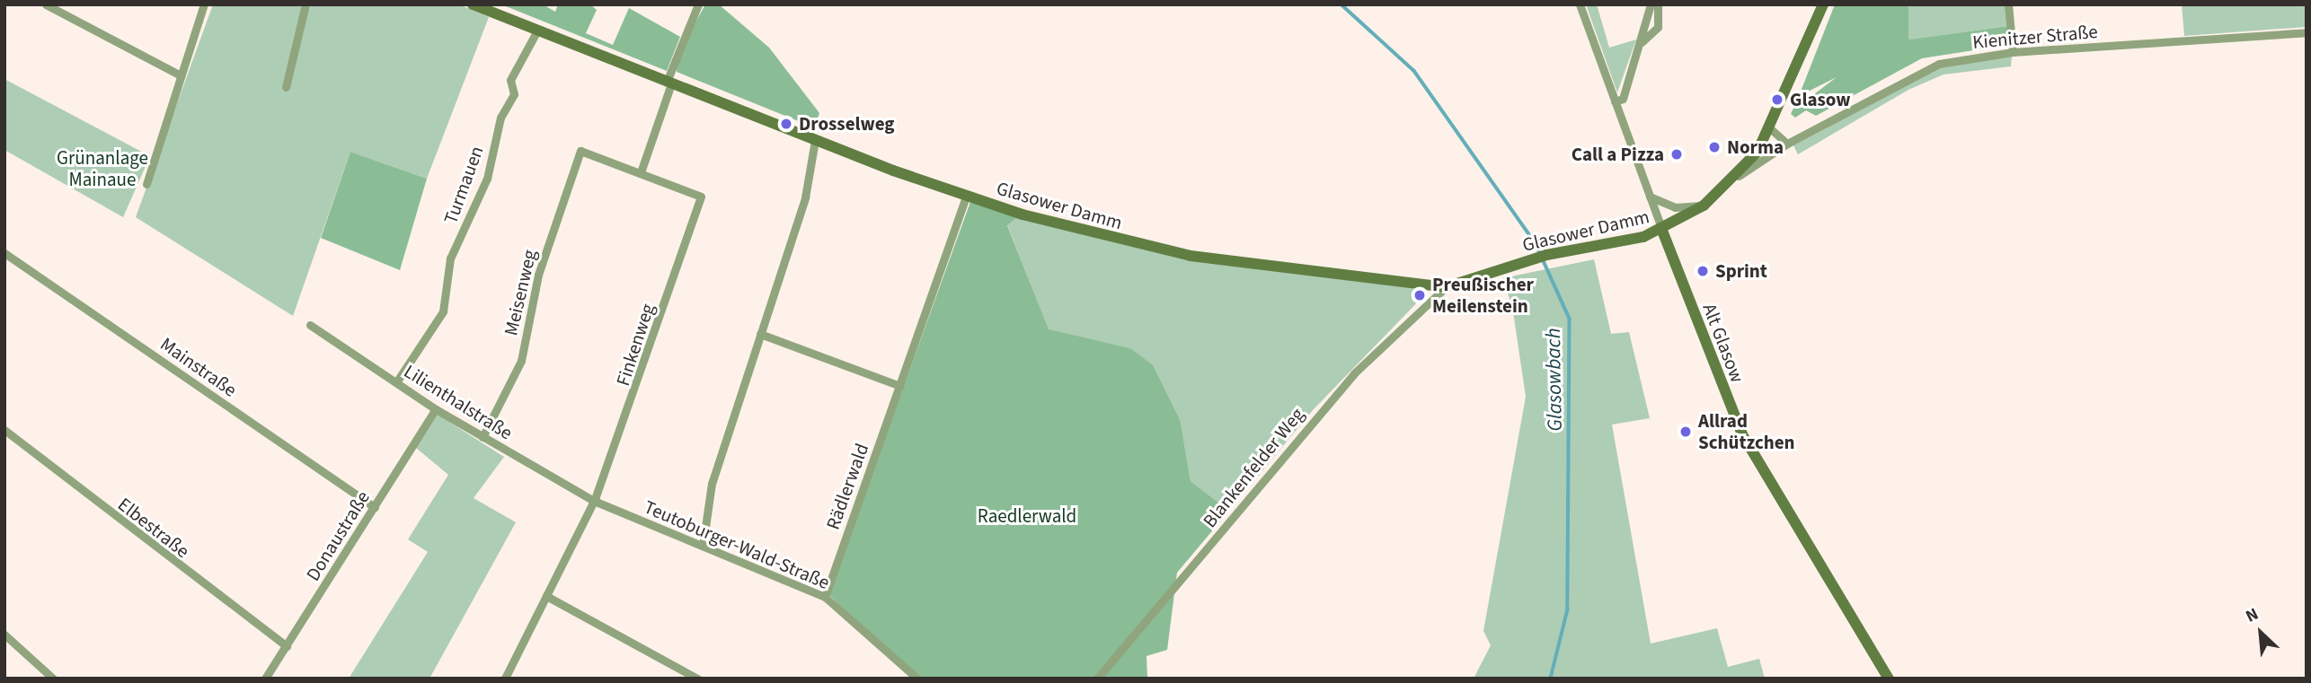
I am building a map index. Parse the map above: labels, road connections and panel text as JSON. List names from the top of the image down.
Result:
{
  "streets": {
    "street": [
      "Kienitzer Straße",
      "Turmauen",
      "Glasower Damm",
      "Meisenweg",
      "Alt Glasow",
      "Finkenweg",
      "Mainstraße",
      "Lilienthalstraße",
      "Blankenfelder Weg",
      "Rädlerwald",
      "Elbestraße",
      "Donaustraße",
      "Teutoburger-Wald-Straße"
    ]
  },
  "crossings": [
    ["Kienitzer Straße", "Glasower Damm"],
    ["Turmauen", "Glasower Damm"],
    ["Turmauen", "Lilienthalstraße"],
    ["Glasower Damm", "Alt Glasow"],
    ["Glasower Damm", "Blankenfelder Weg"],
    ["Glasower Damm", "Rädlerwald"],
    ["Meisenweg", "Finkenweg"],
    ["Meisenweg", "Lilienthalstraße"],
    ["Finkenweg", "Lilienthalstraße"],
    ["Finkenweg", "Teutoburger-Wald-Straße"],
    ["Mainstraße", "Donaustraße"],
    ["Lilienthalstraße", "Donaustraße"],
    ["Lilienthalstraße", "Teutoburger-Wald-Straße"],
    ["Rädlerwald", "Teutoburger-Wald-Straße"],
    ["Elbestraße", "Donaustraße"]
  ],
  "water": ["Glasowbach"],
  "parks": ["Grünanlage Mainaue", "Raedlerwald"],
  "places": [
    "Glasow",
    "Drosselweg",
    "Norma",
    "Call a Pizza",
    "Sprint",
    "Preußischer Meilenstein",
    "Allrad Schützchen"
  ],
  "north": "top left"
}
